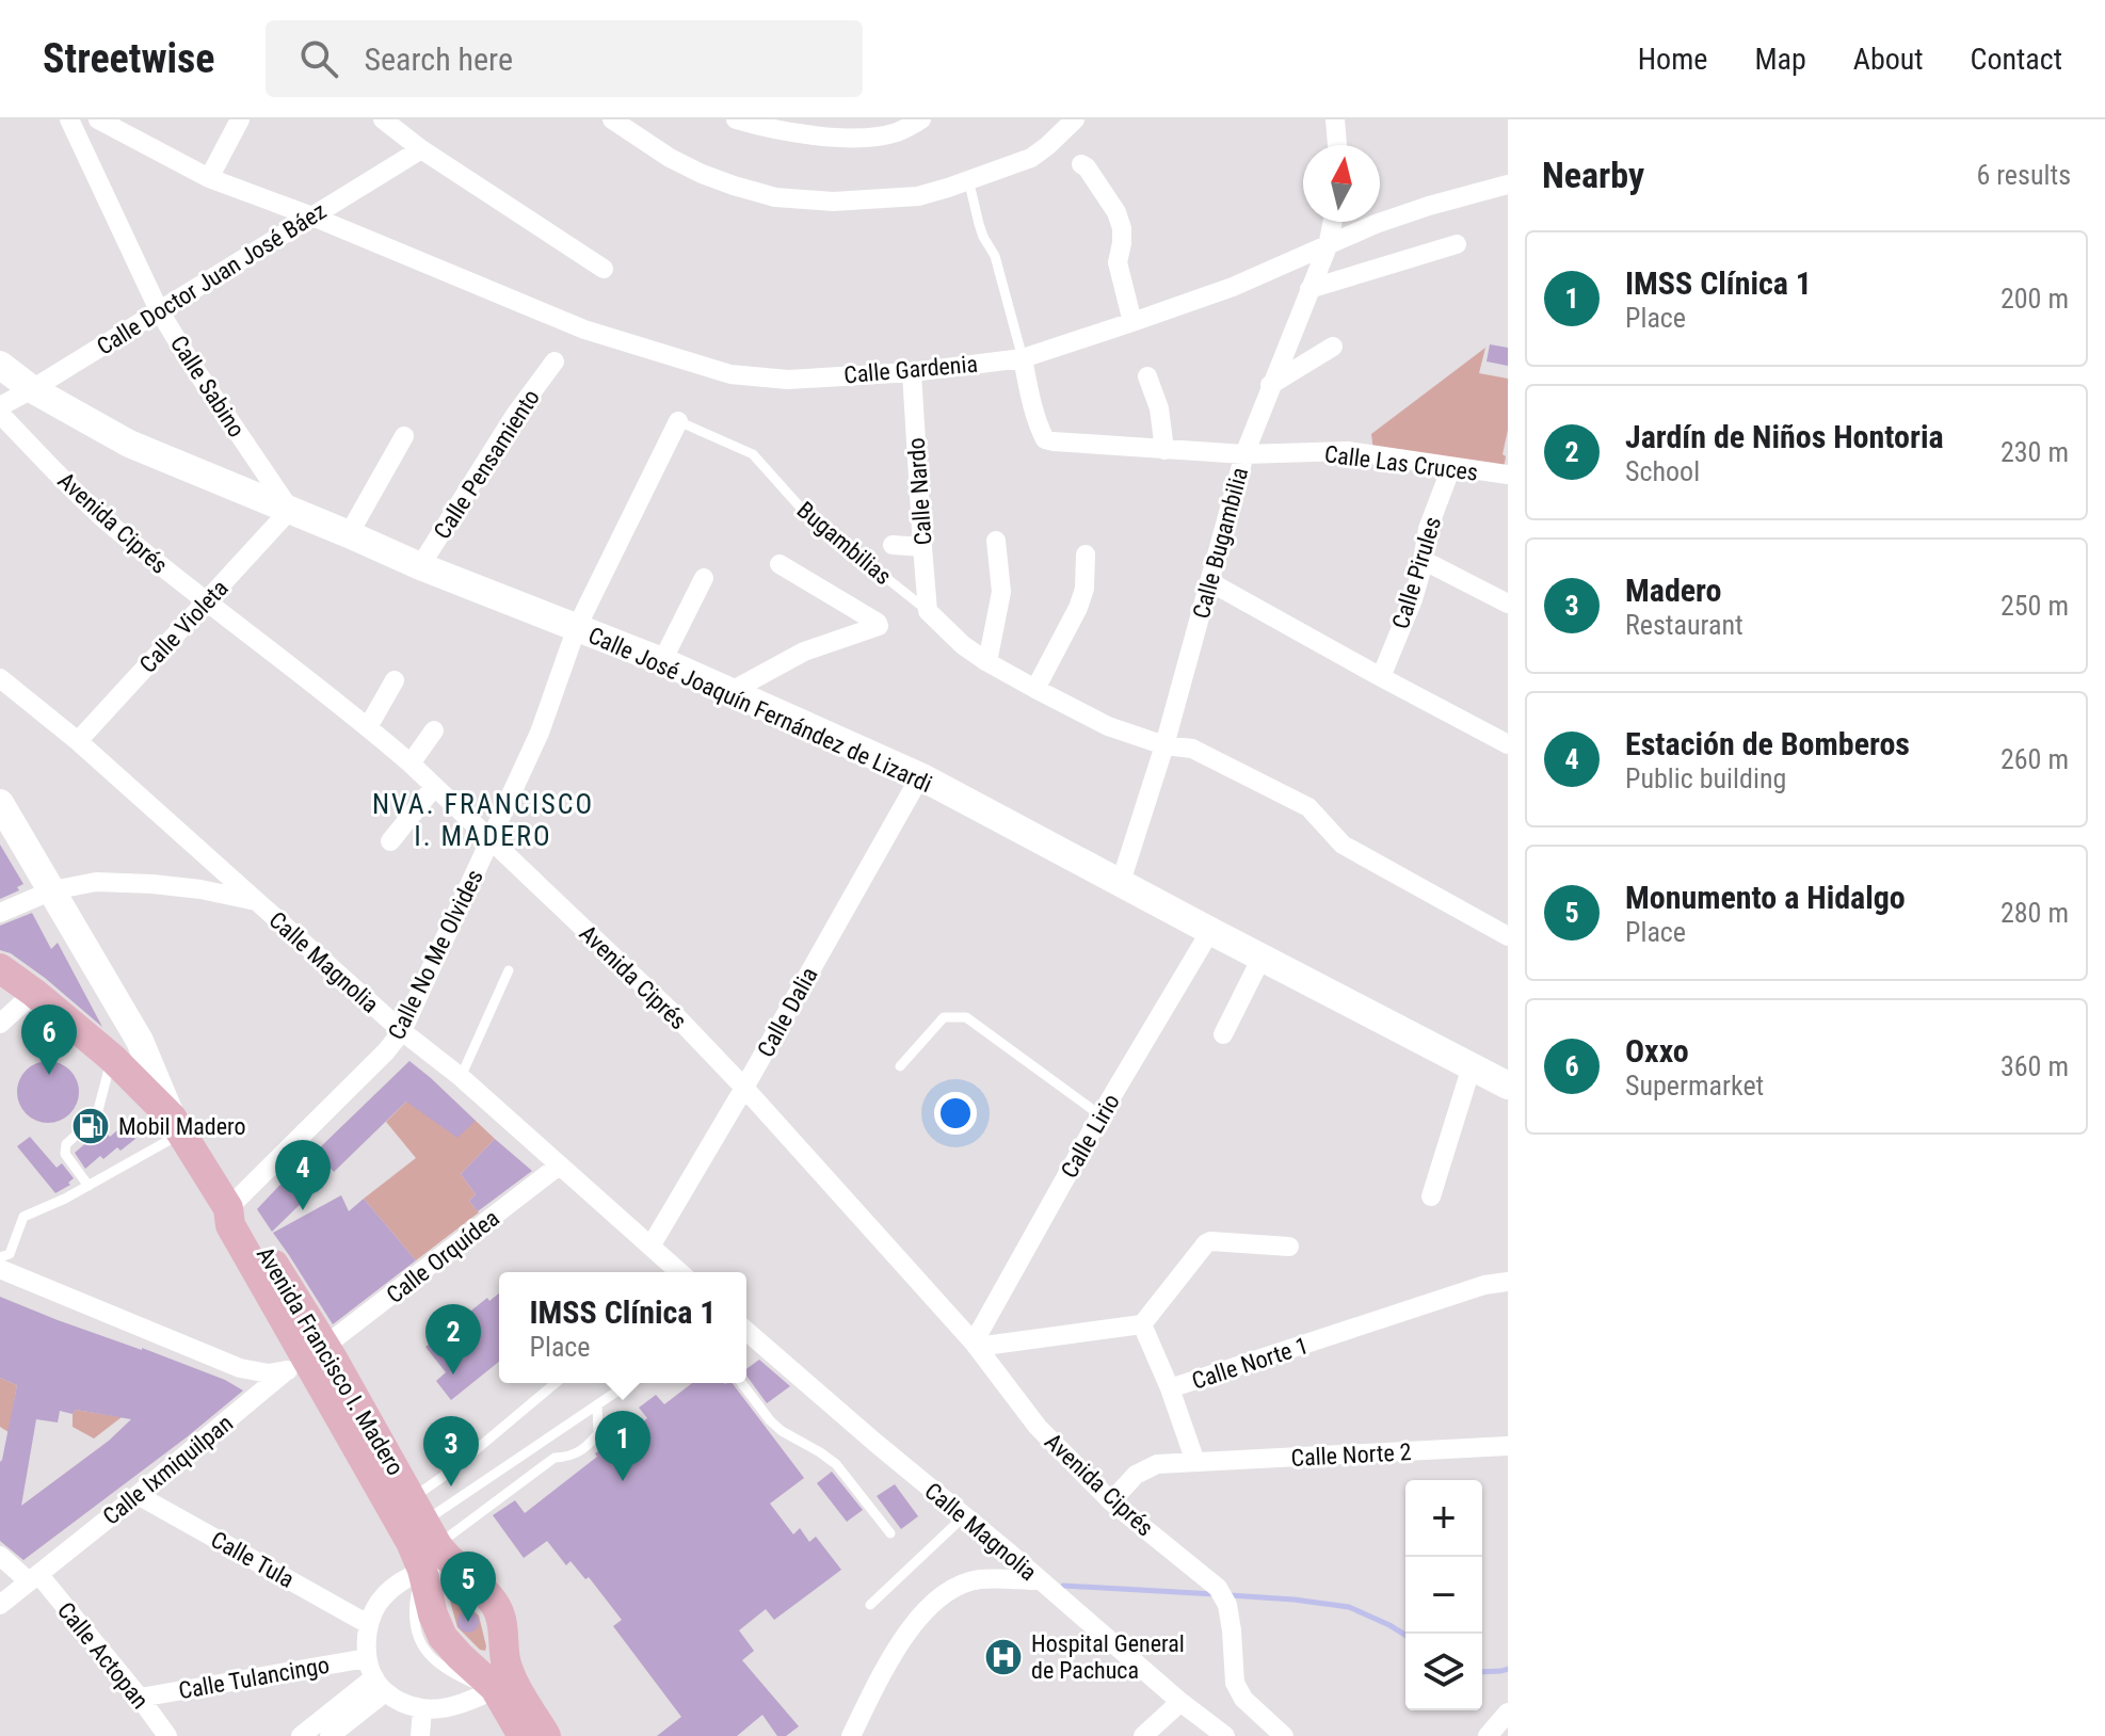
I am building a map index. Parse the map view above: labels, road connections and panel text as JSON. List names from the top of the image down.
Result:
{
  "streets": {
    "main road": ["Avenida Francisco I. Madero"],
    "street": [
      "Calle Doctor Juan José Báez",
      "Calle Gardenia",
      "Calle Sabino",
      "Calle Las Cruces",
      "Calle Pensamiento",
      "Calle Nardo",
      "Avenida Ciprés",
      "Calle Bugambilia",
      "Calle Pirules",
      "Calle Violeta",
      "Calle José Joaquín Fernández de Lizardi",
      "Calle No Me Olvides",
      "Calle Magnolia",
      "Calle Dalia",
      "Calle Lirio",
      "Calle Orquídea",
      "Calle Norte 1",
      "Calle Norte 2",
      "Calle Ixmiquilpan",
      "Calle Tula",
      "Calle Actopan",
      "Calle Tulancingo"
    ],
    "lane": ["Bugambilias"]
  },
  "crossings": [
    ["Calle Doctor Juan José Báez", "Calle Gardenia"],
    ["Calle Doctor Juan José Báez", "Calle Sabino"],
    ["Calle Doctor Juan José Báez", "Calle José Joaquín Fernández de Lizardi"],
    ["Calle Gardenia", "Calle Las Cruces"],
    ["Calle Gardenia", "Calle Nardo"],
    ["Calle Gardenia", "Calle Bugambilia"],
    ["Calle Sabino", "Calle Violeta"],
    ["Calle Sabino", "Calle José Joaquín Fernández de Lizardi"],
    ["Calle Las Cruces", "Calle Bugambilia"],
    ["Calle Las Cruces", "Calle Pirules"],
    ["Calle Pensamiento", "Calle José Joaquín Fernández de Lizardi"],
    ["Calle Nardo", "Bugambilias"],
    ["Avenida Ciprés", "Calle Violeta"],
    ["Avenida Ciprés", "Calle No Me Olvides"],
    ["Avenida Ciprés", "Calle Dalia"],
    ["Avenida Ciprés", "Calle Lirio"],
    ["Avenida Ciprés", "Calle Norte 2"],
    ["Bugambilias", "Calle No Me Olvides"],
    ["Calle Bugambilia", "Calle José Joaquín Fernández de Lizardi"],
    ["Calle Violeta", "Calle José Joaquín Fernández de Lizardi"],
    ["Calle Violeta", "Calle Magnolia"],
    ["Calle José Joaquín Fernández de Lizardi", "Calle No Me Olvides"],
    ["Calle José Joaquín Fernández de Lizardi", "Calle Dalia"],
    ["Calle José Joaquín Fernández de Lizardi", "Calle Lirio"],
    ["Calle No Me Olvides", "Calle Magnolia"],
    ["Calle No Me Olvides", "Avenida Francisco I. Madero"],
    ["Calle Magnolia", "Calle Dalia"],
    ["Calle Magnolia", "Calle Orquídea"],
    ["Calle Orquídea", "Avenida Francisco I. Madero"],
    ["Calle Orquídea", "Calle Ixmiquilpan"],
    ["Avenida Francisco I. Madero", "Calle Ixmiquilpan"],
    ["Calle Ixmiquilpan", "Calle Tula"],
    ["Calle Ixmiquilpan", "Calle Actopan"],
    ["Calle Actopan", "Calle Tulancingo"]
  ],
  "districts": ["NVA. FRANCISCO I. MADERO"],
  "places": {
    "fuel station": ["Mobil Madero"],
    "hospital": ["Hospital General de Pachuca"]
  },
  "north": "top",
  "page": {
    "header": "Streetwise",
    "search": "Search here",
    "nav": [
      "Home",
      "Map",
      "About",
      "Contact"
    ],
    "heading": ["Nearby", "6 results"],
    "list": [
      {
        "mark": "1",
        "name": "IMSS Clínica 1",
        "note": "Place",
        "value": "200 m"
      },
      {
        "mark": "2",
        "name": "Jardín de Niños Hontoria",
        "note": "School",
        "value": "230 m"
      },
      {
        "mark": "3",
        "name": "Madero",
        "note": "Restaurant",
        "value": "250 m"
      },
      {
        "mark": "4",
        "name": "Estación de Bomberos",
        "note": "Public building",
        "value": "260 m"
      },
      {
        "mark": "5",
        "name": "Monumento a Hidalgo",
        "note": "Place",
        "value": "280 m"
      },
      {
        "mark": "6",
        "name": "Oxxo",
        "note": "Supermarket",
        "value": "360 m"
      }
    ],
    "pins": [
      "6",
      "4",
      "2",
      "1",
      "3",
      "5"
    ],
    "popup": ["IMSS Clínica 1", "Place"],
    "map_buttons": ["+", "−"]
  }
}
